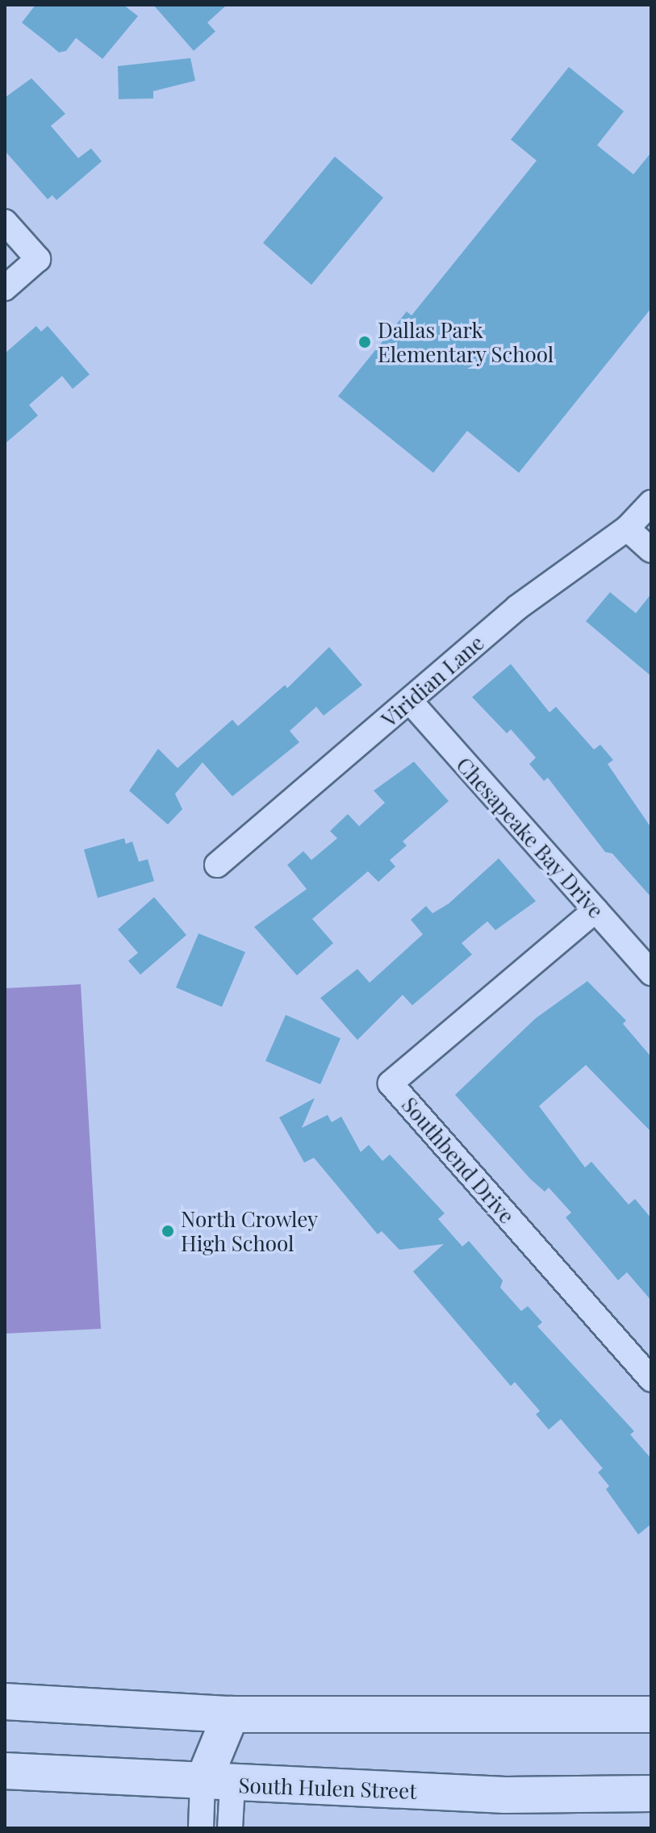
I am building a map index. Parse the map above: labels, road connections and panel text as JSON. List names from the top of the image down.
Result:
{
  "streets": {
    "main road": ["South Hulen Street"],
    "street": ["Viridian Lane", "Chesapeake Bay Drive", "Southbend Drive"]
  },
  "crossings": [
    ["Viridian Lane", "Chesapeake Bay Drive"],
    ["Chesapeake Bay Drive", "Southbend Drive"]
  ],
  "places": ["Dallas Park Elementary School", "North Crowley High School"]
}
